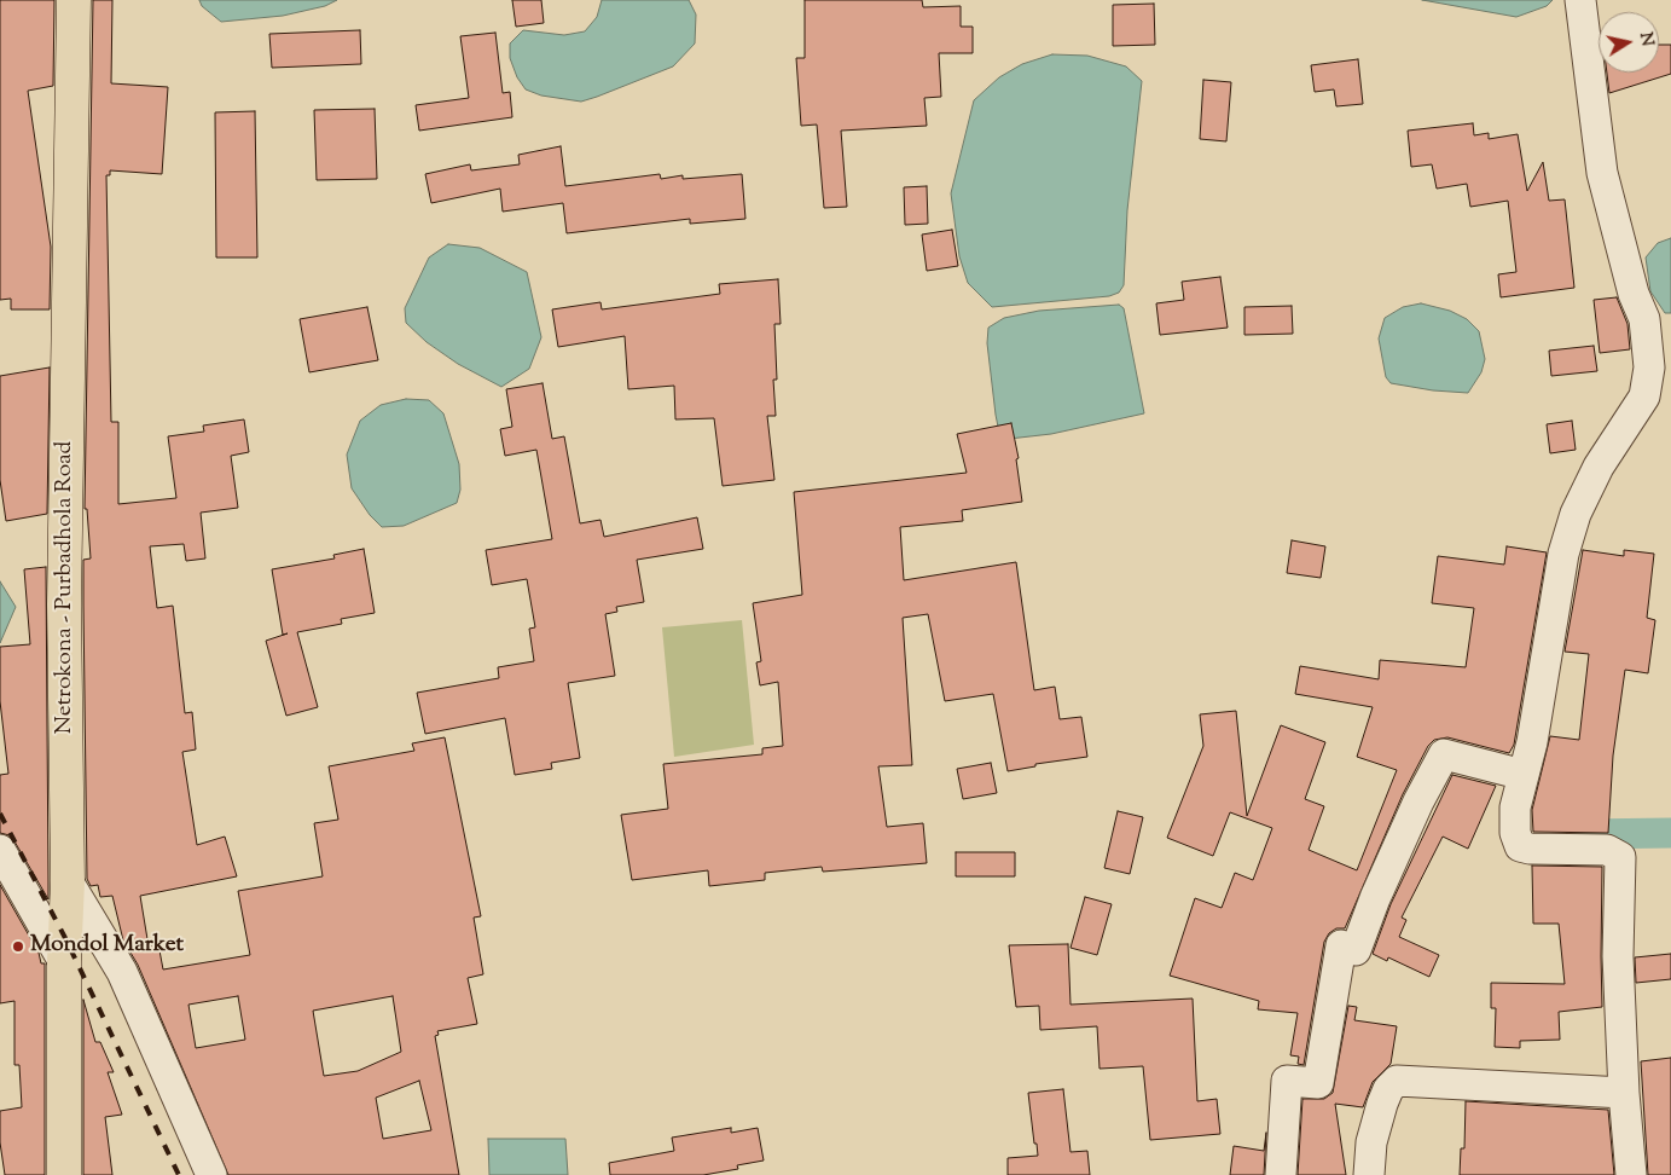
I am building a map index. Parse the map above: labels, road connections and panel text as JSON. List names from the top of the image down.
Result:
{
  "streets": {
    "main road": ["Netrokona - Purbadhola Road"]
  },
  "places": ["Mondol Market"],
  "north": "right"
}
